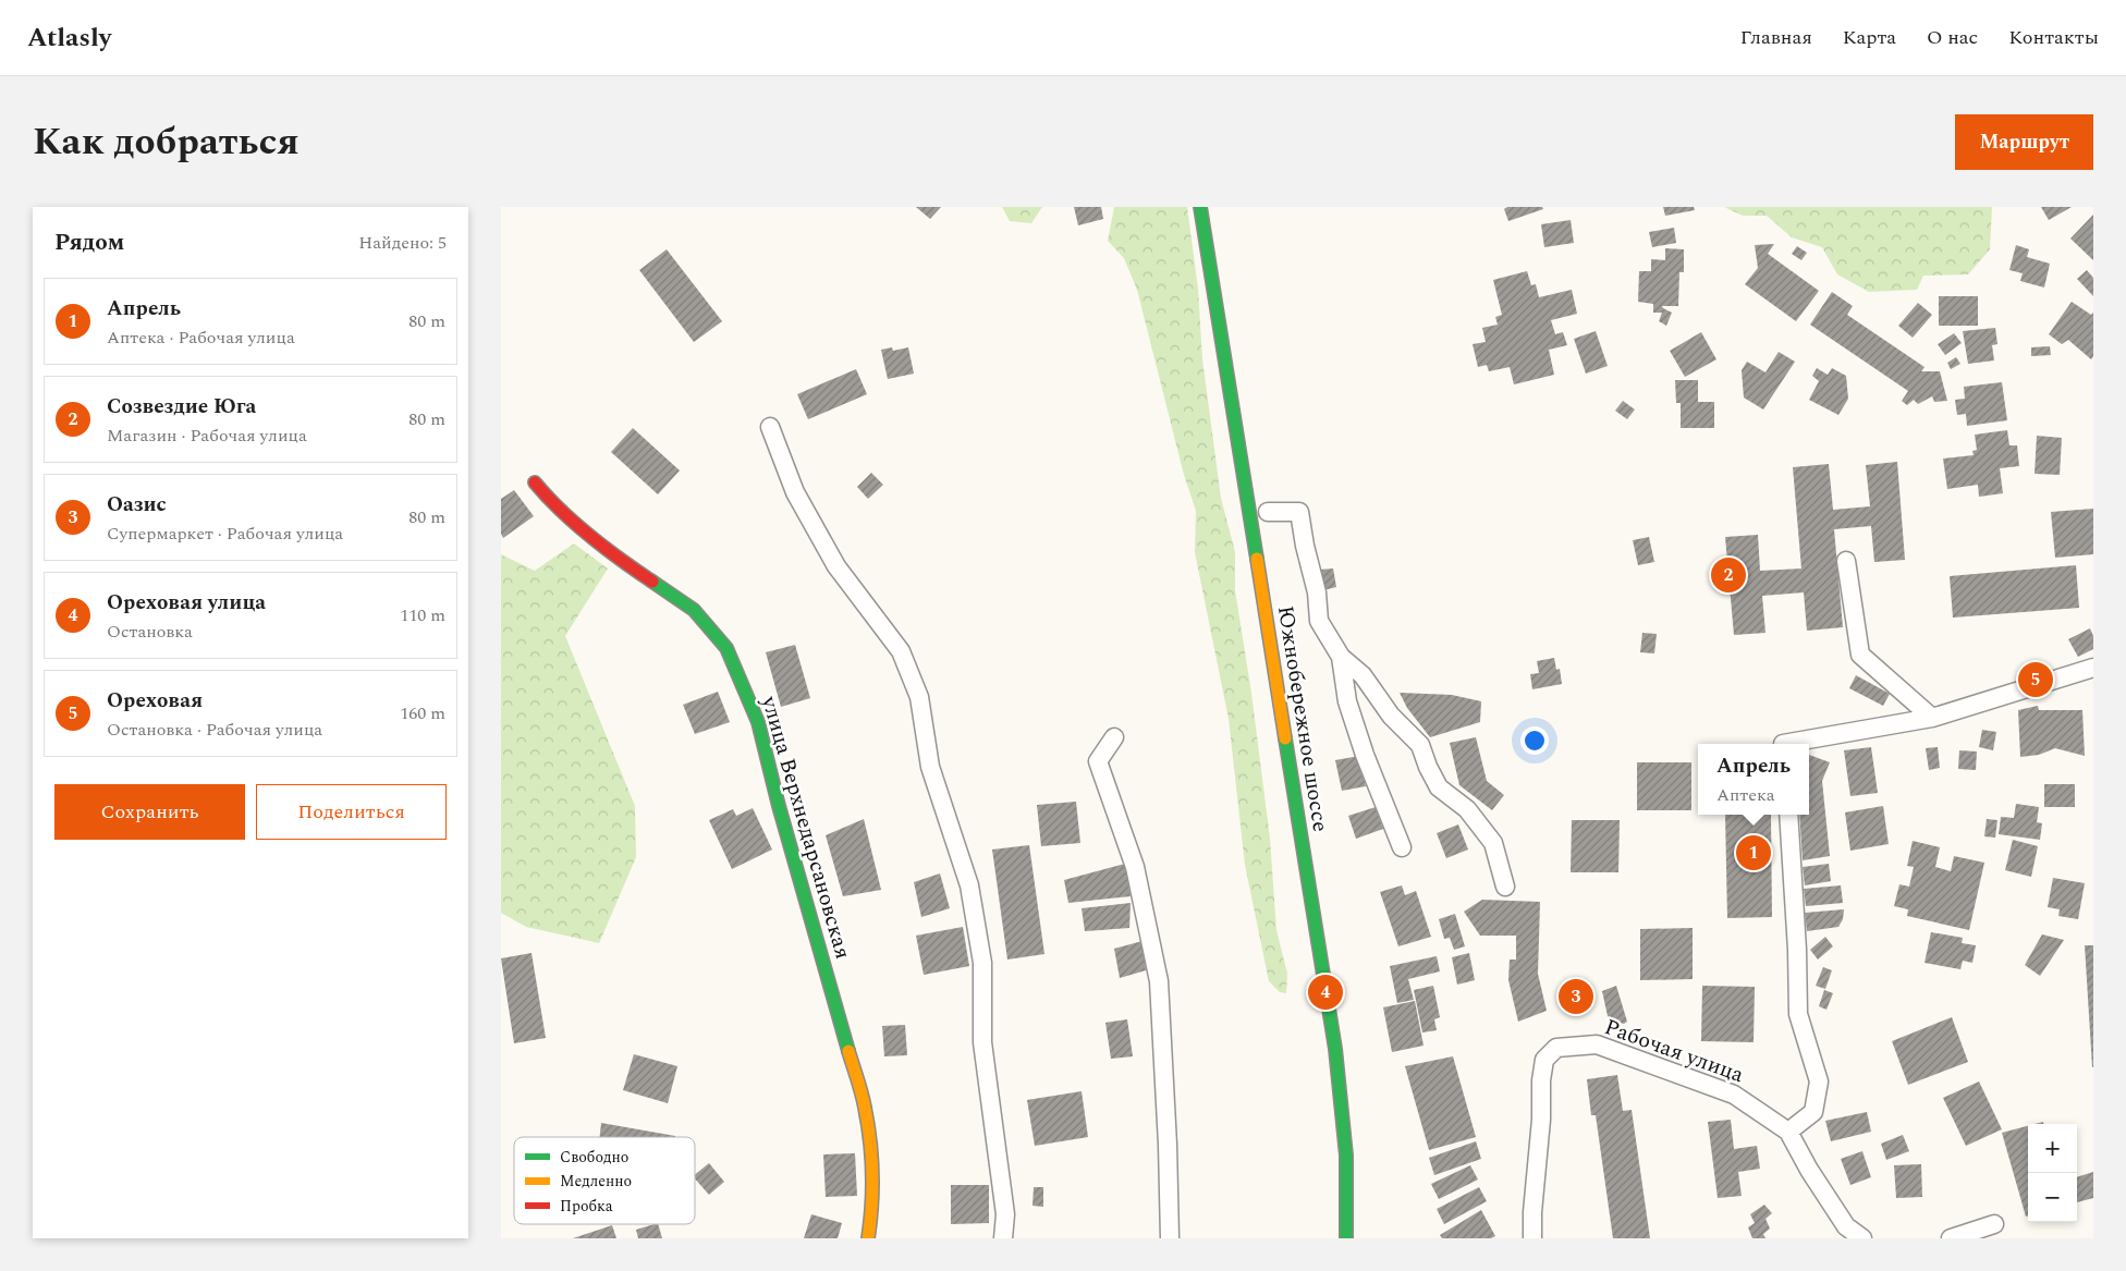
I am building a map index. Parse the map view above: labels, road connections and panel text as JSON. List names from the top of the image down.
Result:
{
  "streets": {
    "main road": ["Южнобережное шоссе", "улица Верхнедарсановская"],
    "street": ["Рабочая улица"]
  },
  "legend": ["Свободно", "Медленно", "Пробка"],
  "page": {
    "header": "Atlasly",
    "nav": [
      "Главная",
      "Карта",
      "О нас",
      "Контакты"
    ],
    "title": "Как добраться",
    "buttons": [
      "Маршрут",
      ["Сохранить", "Поделиться"]
    ],
    "heading": ["Рядом", "Найдено: 5"],
    "list": [
      {
        "mark": "1",
        "name": "Апрель",
        "note": "Аптека · Рабочая улица",
        "value": "80 m"
      },
      {
        "mark": "2",
        "name": "Созвездие Юга",
        "note": "Магазин · Рабочая улица",
        "value": "80 m"
      },
      {
        "mark": "3",
        "name": "Оазис",
        "note": "Супермаркет · Рабочая улица",
        "value": "80 m"
      },
      {
        "mark": "4",
        "name": "Ореховая улица",
        "note": "Остановка",
        "value": "110 m"
      },
      {
        "mark": "5",
        "name": "Ореховая",
        "note": "Остановка · Рабочая улица",
        "value": "160 m"
      }
    ],
    "pins": [
      "2",
      "5",
      "1",
      "4",
      "3"
    ],
    "popup": ["Апрель", "Аптека"],
    "map_buttons": ["+", "−"]
  }
}
